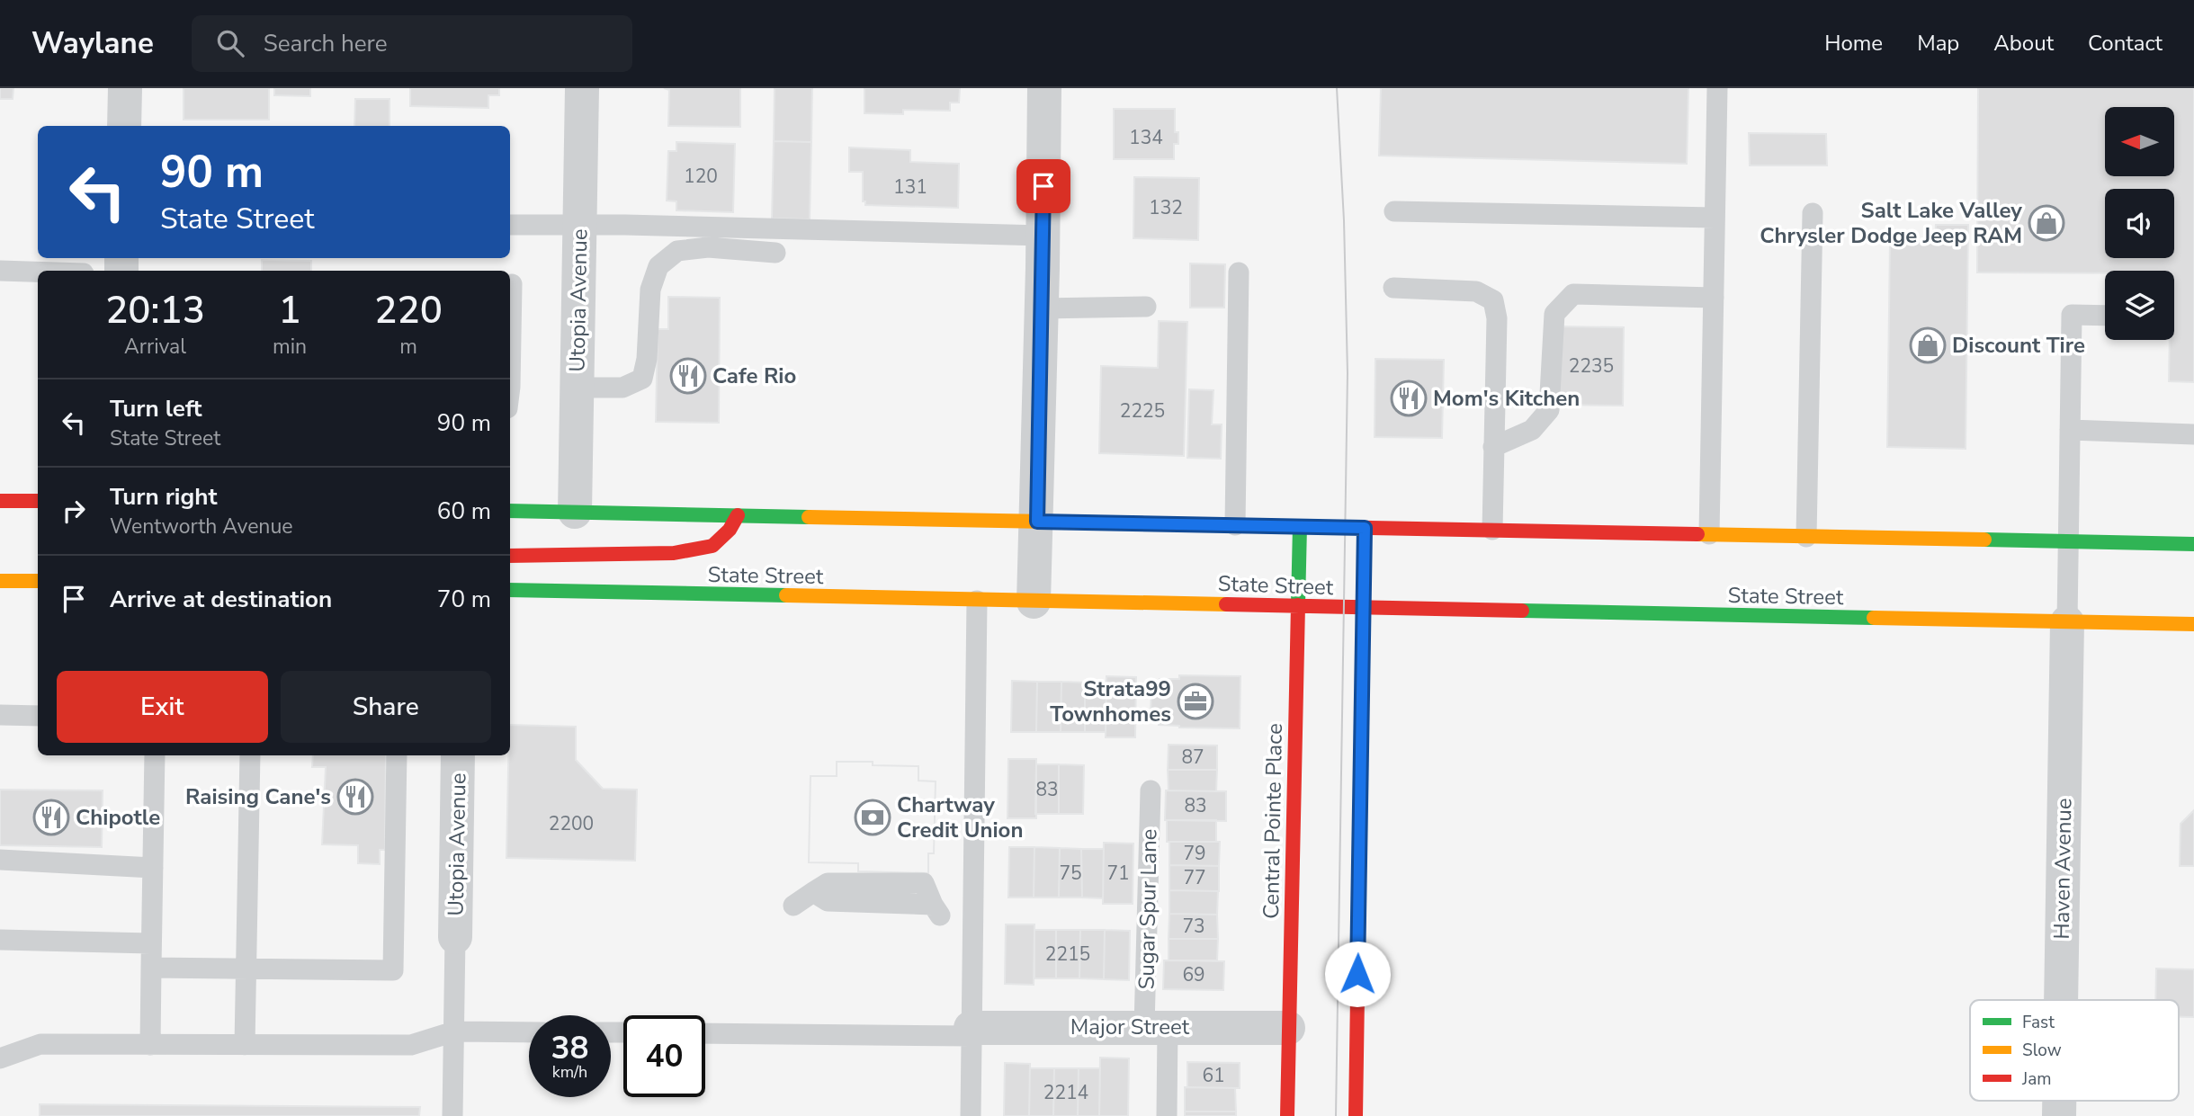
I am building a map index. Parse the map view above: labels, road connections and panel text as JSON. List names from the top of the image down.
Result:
{
  "streets": {
    "main road": ["State Street", "Central Pointe Place"],
    "street": ["Utopia Avenue", "Haven Avenue", "Major Street"],
    "lane": ["Sugar Spur Lane"]
  },
  "crossings": [
    ["State Street", "Central Pointe Place"],
    ["State Street", "Haven Avenue"],
    ["Central Pointe Place", "Major Street"],
    ["Sugar Spur Lane", "Major Street"]
  ],
  "places": {
    "shop": ["Salt Lake Valley Chrysler Dodge Jeep RAM", "Discount Tire"],
    "restaurant": [
      "Cafe Rio",
      "Mom's Kitchen",
      "Raising Cane's",
      "Chipotle"
    ],
    "office": ["Strata99 Townhomes"],
    "bank": ["Chartway Credit Union"]
  },
  "house_numbers": [
    "134",
    "120",
    "131",
    "132",
    "2235",
    "2225",
    "87",
    "83",
    "83",
    "2200",
    "79",
    "75",
    "71",
    "77",
    "73",
    "2215",
    "69",
    "61",
    "2214"
  ],
  "legend": ["Fast", "Slow", "Jam"],
  "north": "left",
  "page": {
    "header": "Waylane",
    "search": "Search here",
    "nav": [
      "Home",
      "Map",
      "About",
      "Contact"
    ],
    "turn": ["90 m", "State Street"],
    "eta": [
      "20:13",
      "Arrival",
      "1",
      "min",
      "220",
      "m"
    ],
    "list": [
      {
        "name": "Turn left",
        "note": "State Street",
        "value": "90 m"
      },
      {
        "name": "Turn right",
        "note": "Wentworth Avenue",
        "value": "60 m"
      },
      {
        "name": "Arrive at destination",
        "value": "70 m"
      }
    ],
    "buttons": ["Exit", "Share"],
    "speed": "38 km/h",
    "limit": "40"
  }
}
